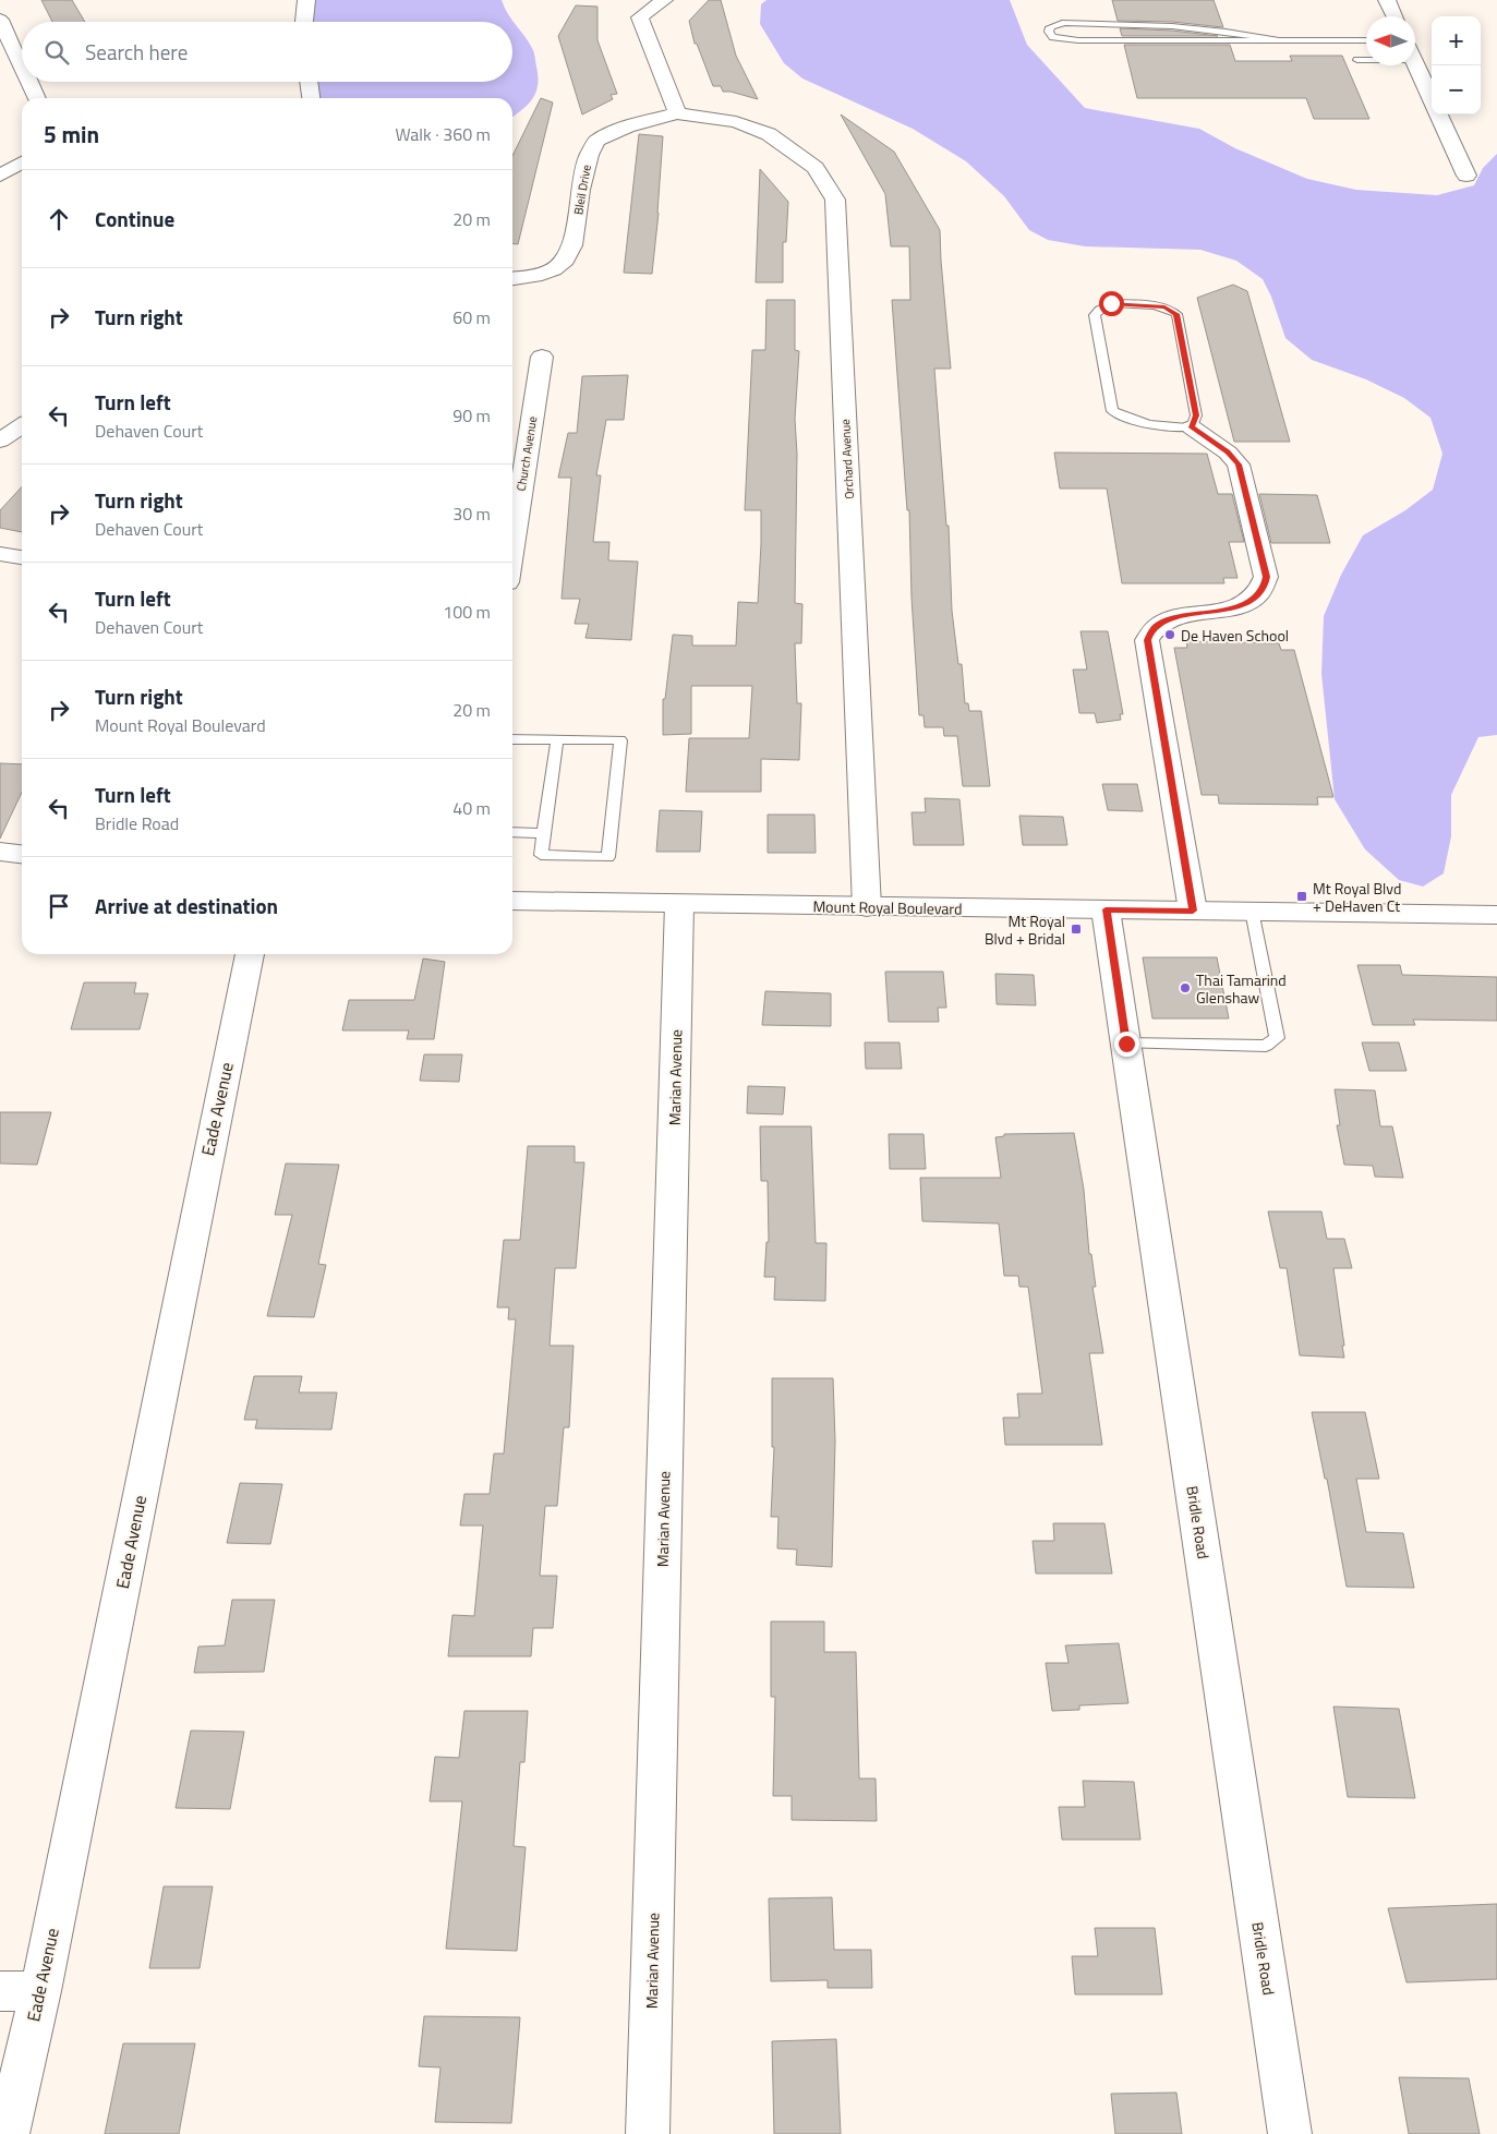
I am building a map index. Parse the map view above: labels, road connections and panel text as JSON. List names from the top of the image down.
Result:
{
  "streets": {
    "street": [
      "Bleil Drive",
      "Church Avenue",
      "Orchard Avenue",
      "Mount Royal Boulevard",
      "Marian Avenue",
      "Eade Avenue",
      "Bridle Road"
    ]
  },
  "crossings": [
    ["Bleil Drive", "Orchard Avenue"],
    ["Orchard Avenue", "Mount Royal Boulevard"],
    ["Mount Royal Boulevard", "Marian Avenue"],
    ["Mount Royal Boulevard", "Bridle Road"]
  ],
  "places": {
    "other": ["De Haven School", "Thai Tamarind Glenshaw"],
    "transit": ["Mt Royal Blvd + DeHaven Ct", "Mt Royal Blvd + Bridal"]
  },
  "north": "left",
  "page": {
    "map_buttons": ["+", "−"],
    "search": "Search here",
    "heading": ["5 min", "Walk · 360 m"],
    "list": [
      ["Continue", "20 m"],
      ["Turn right", "60 m"],
      ["Turn left", "Dehaven Court", "90 m"],
      ["Turn right", "Dehaven Court", "30 m"],
      ["Turn left", "Dehaven Court", "100 m"],
      ["Turn right", "Mount Royal Boulevard", "20 m"],
      ["Turn left", "Bridle Road", "40 m"],
      "Arrive at destination"
    ]
  }
}
